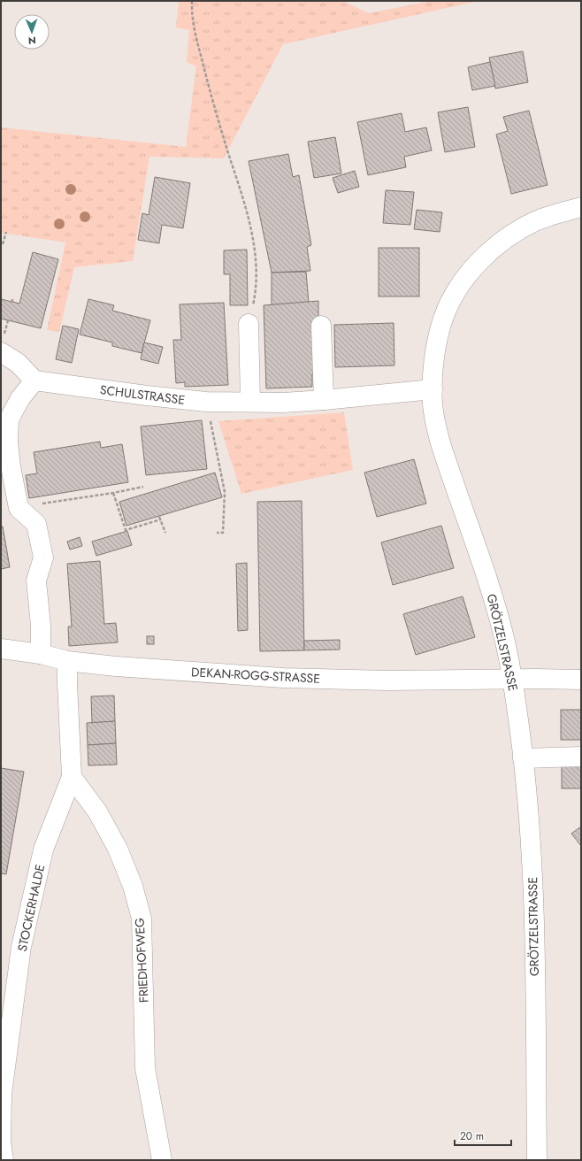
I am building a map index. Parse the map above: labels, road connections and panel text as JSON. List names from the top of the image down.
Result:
{
  "streets": {
    "street": [
      "SCHULSTRASSE",
      "GRÖTZELSTRASSE",
      "DEKAN-ROGG-STRASSE",
      "STOCKERHALDE",
      "FRIEDHOFWEG"
    ]
  },
  "crossings": [
    ["SCHULSTRASSE", "GRÖTZELSTRASSE"],
    ["GRÖTZELSTRASSE", "DEKAN-ROGG-STRASSE"],
    ["DEKAN-ROGG-STRASSE", "STOCKERHALDE"],
    ["STOCKERHALDE", "FRIEDHOFWEG"]
  ],
  "scale_bar": "20 m",
  "north": "bottom"
}
